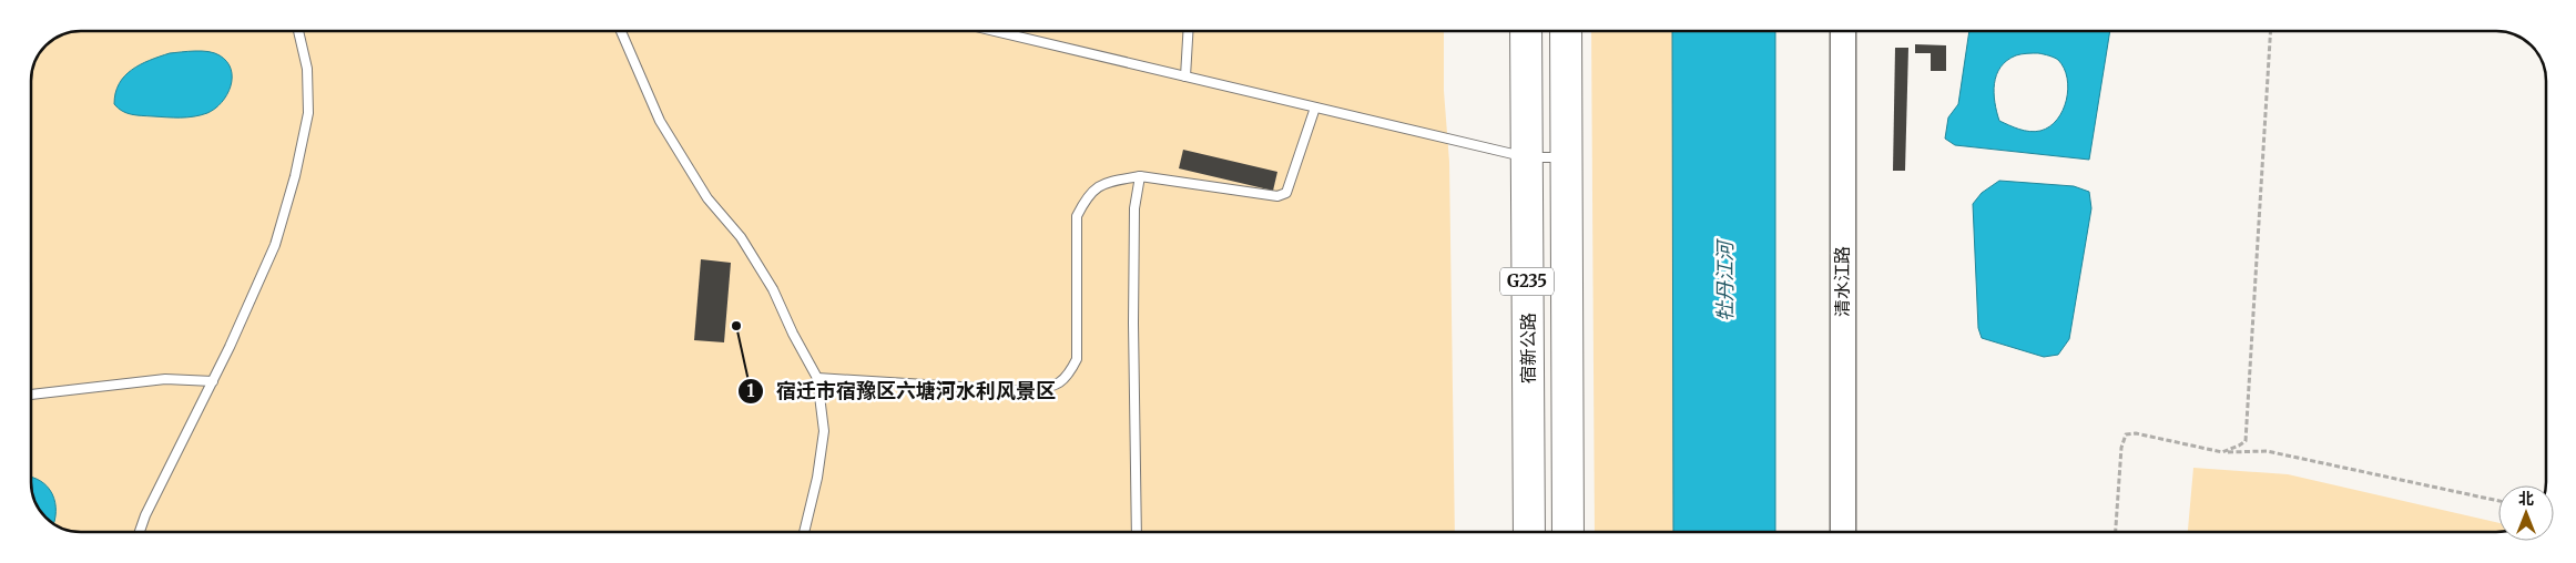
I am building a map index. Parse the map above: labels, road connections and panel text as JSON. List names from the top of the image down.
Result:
{
  "streets": {
    "highway": ["G235", "宿新公路"],
    "street": ["清水江路"]
  },
  "water": ["牡丹江河"],
  "places": ["宿迁市宿豫区六塘河水利风景区"],
  "north": "top"
}
